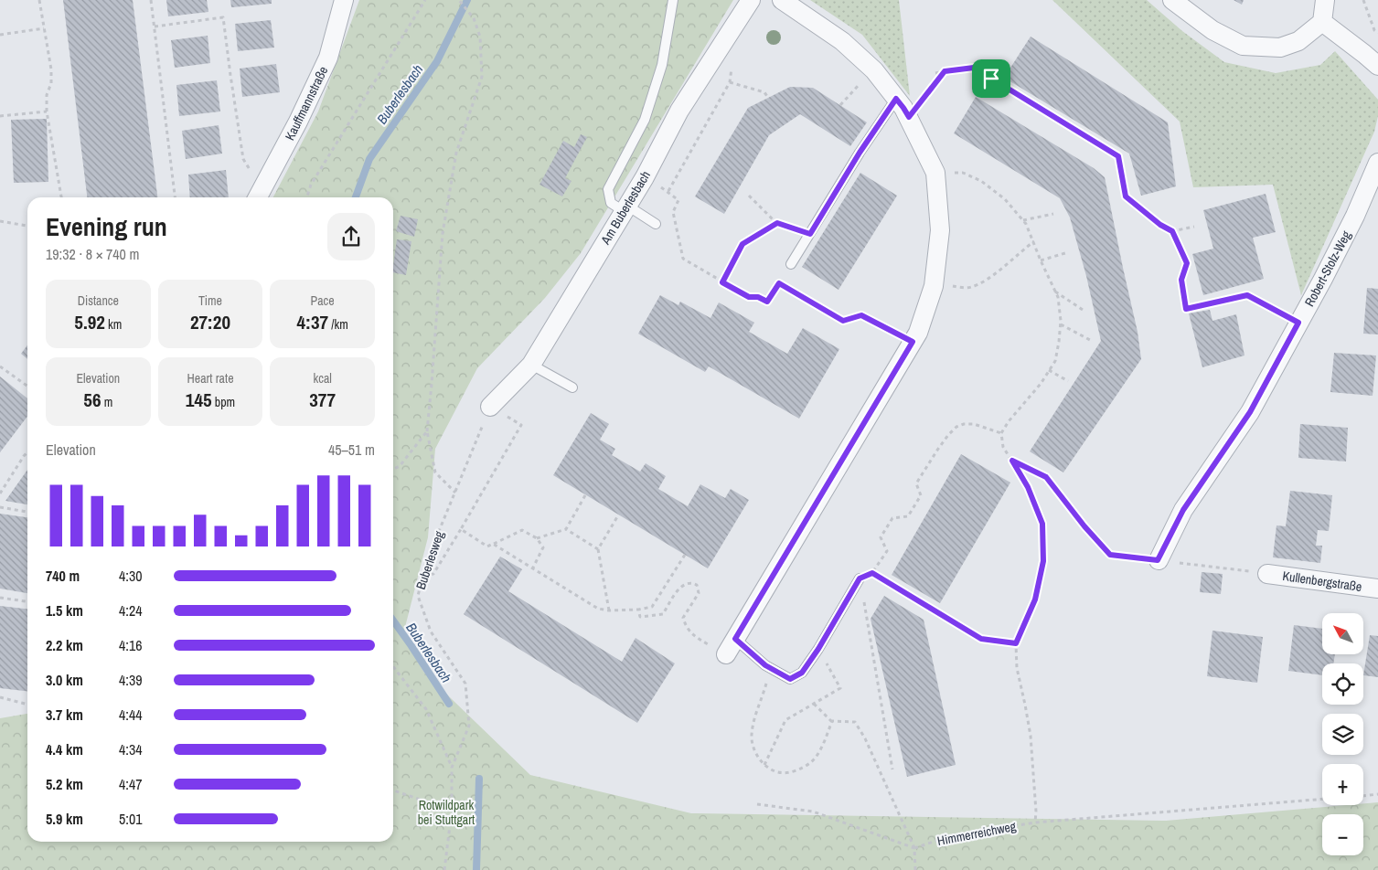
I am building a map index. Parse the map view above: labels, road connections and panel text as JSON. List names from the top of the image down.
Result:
{
  "streets": {
    "street": [
      "Kauffmannstraße",
      "Am Buberlesbach",
      "Robert-Stolz-Weg",
      "Kullenbergstraße"
    ],
    "path": ["Buberlesweg", "Himmerreichweg"]
  },
  "crossings": [
    ["Am Buberlesbach", "Buberlesweg"]
  ],
  "water": ["Buberlesbach"],
  "parks": ["Rotwildpark bei Stuttgart"],
  "north": "top left",
  "page": {
    "heading": ["Evening run", "19:32 · 8 × 740 m"],
    "stats": [
      ["Distance", "5.92 km"],
      ["Time", "27:20"],
      ["Pace", "4:37 /km"],
      ["Elevation", "56 m"],
      ["Heart rate", "145 bpm"],
      ["kcal", "377"]
    ],
    "chart": ["Elevation", "45–51 m"],
    "list": [
      {
        "name": "740 m",
        "note": "4:30"
      },
      {
        "name": "1.5 km",
        "note": "4:24"
      },
      {
        "name": "2.2 km",
        "note": "4:16"
      },
      {
        "name": "3.0 km",
        "note": "4:39"
      },
      {
        "name": "3.7 km",
        "note": "4:44"
      },
      {
        "name": "4.4 km",
        "note": "4:34"
      },
      {
        "name": "5.2 km",
        "note": "4:47"
      },
      {
        "name": "5.9 km",
        "note": "5:01"
      }
    ],
    "map_buttons": ["+", "−"]
  }
}
